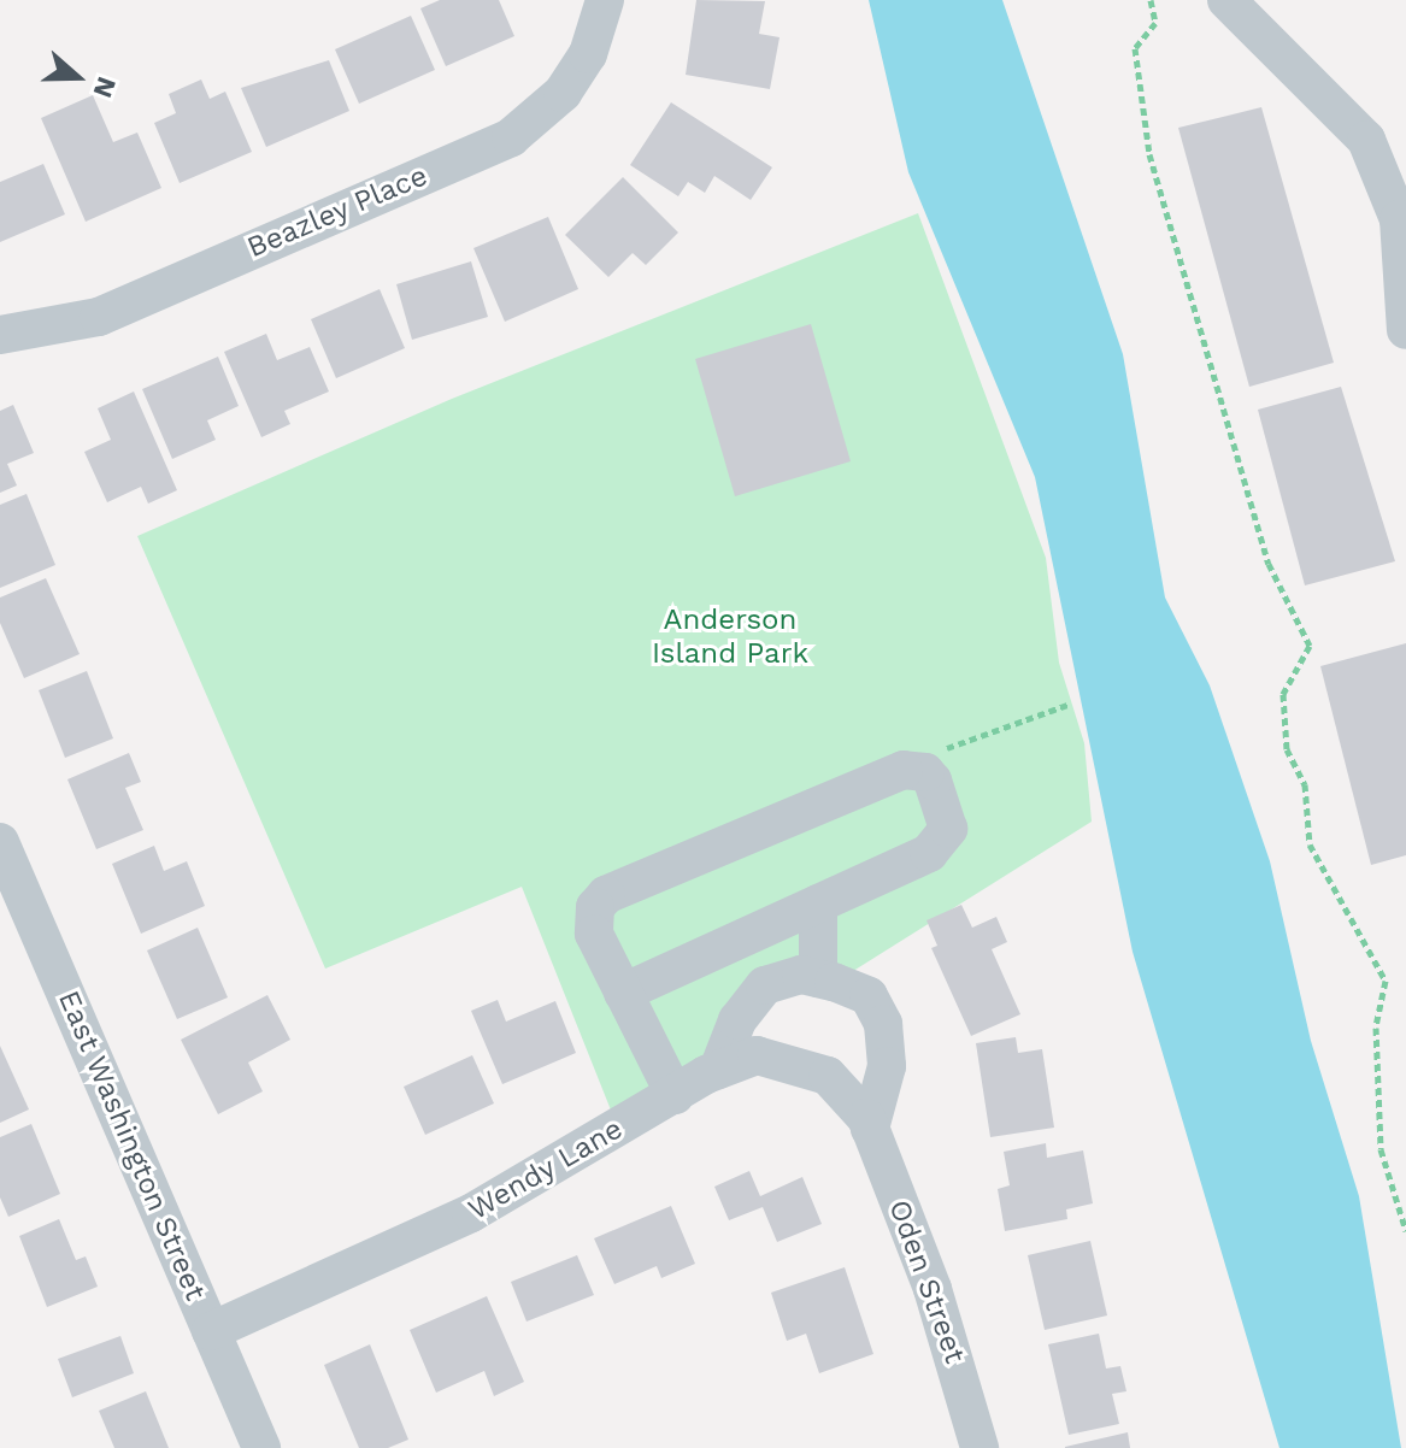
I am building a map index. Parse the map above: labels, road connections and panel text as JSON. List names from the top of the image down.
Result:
{
  "streets": {
    "street": [
      "Beazley Place",
      "East Washington Street",
      "Wendy Lane",
      "Oden Street"
    ]
  },
  "crossings": [
    ["East Washington Street", "Wendy Lane"],
    ["Wendy Lane", "Oden Street"]
  ],
  "parks": ["Anderson Island Park"],
  "north": "right"
}
